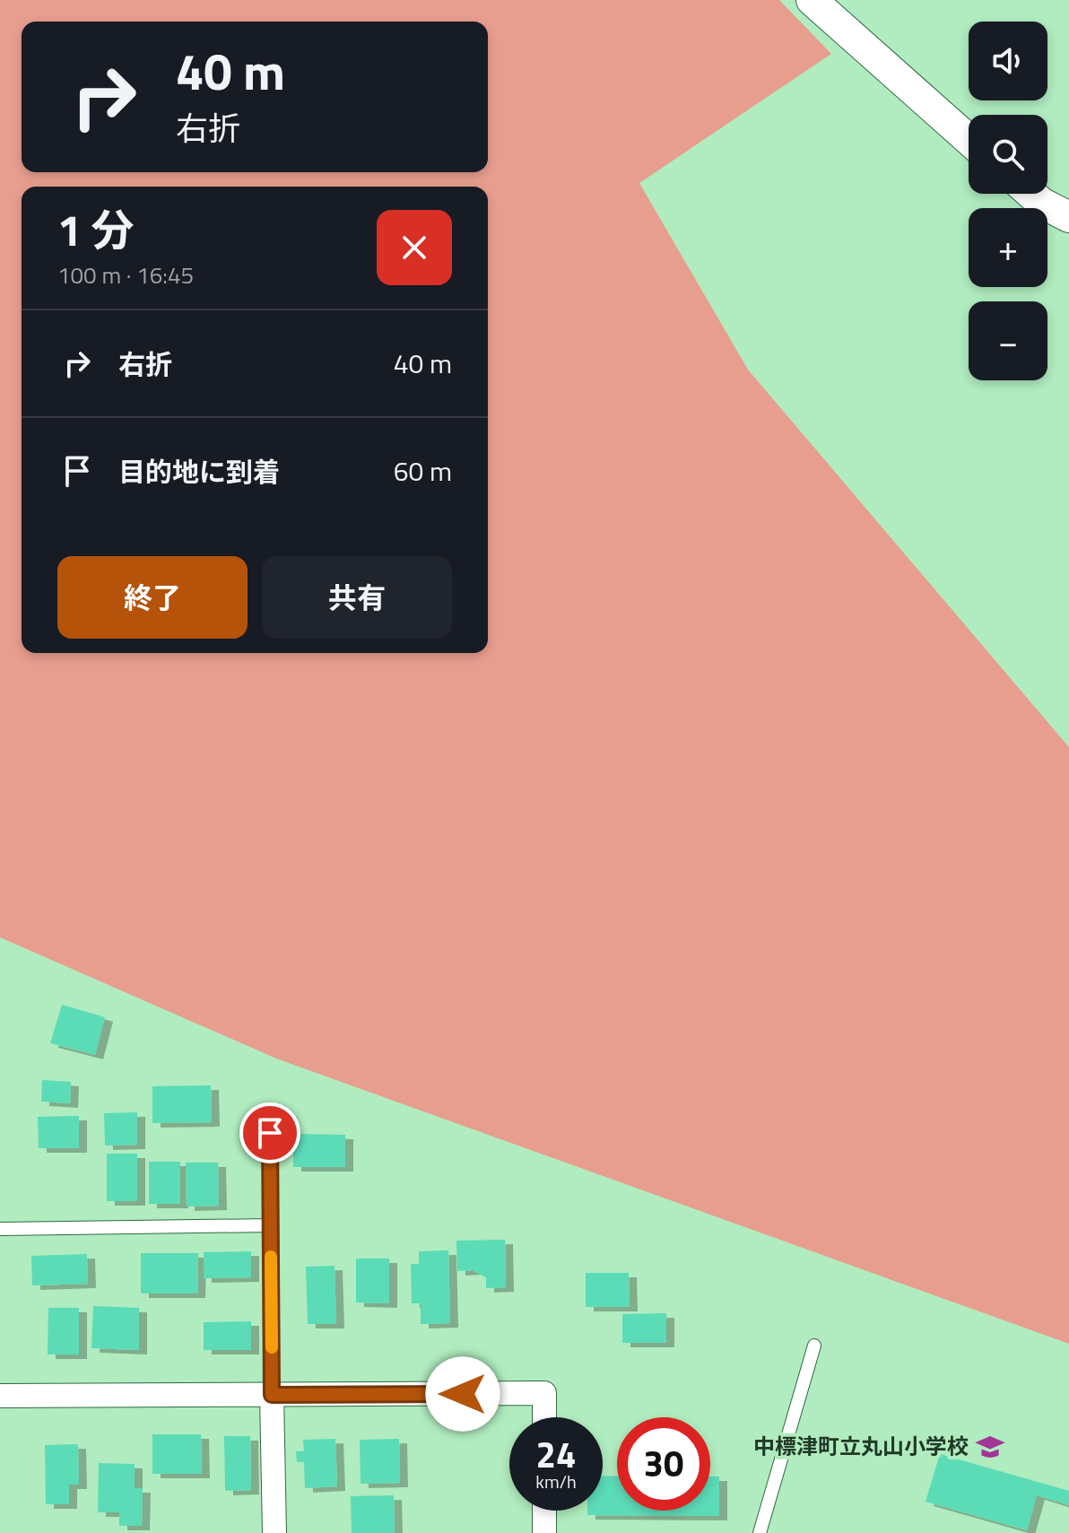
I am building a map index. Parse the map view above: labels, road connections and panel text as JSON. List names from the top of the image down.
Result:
{
  "places": {
    "school or university": ["中標津町立丸山小学校"]
  },
  "page": {
    "map_buttons": ["+", "−"],
    "turn": ["40 m", "右折"],
    "heading": ["1 分", "100 m · 16:45"],
    "list": [
      {
        "name": "右折",
        "value": "40 m"
      },
      {
        "name": "目的地に到着",
        "value": "60 m"
      }
    ],
    "buttons": ["終了", "共有"],
    "speed": "24 km/h",
    "limit": "30"
  }
}
